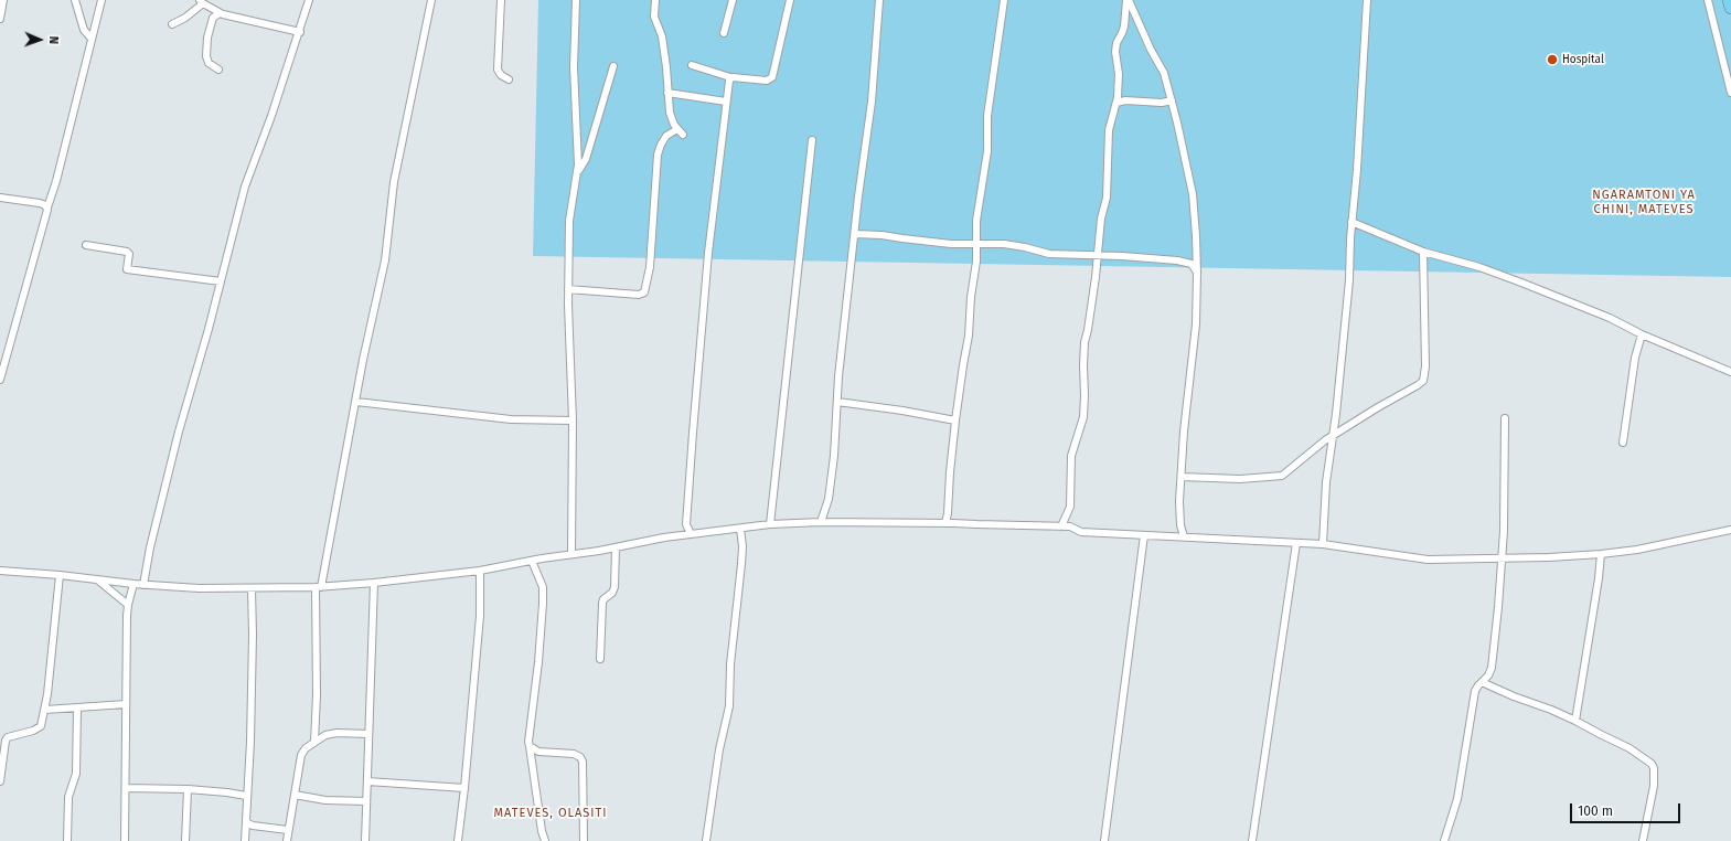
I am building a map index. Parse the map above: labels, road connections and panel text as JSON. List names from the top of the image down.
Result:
{
  "districts": ["NGARAMTONI YA CHINI, MATEVES", "MATEVES, OLASITI"],
  "places": ["Hospital"],
  "scale_bar": "100 m",
  "north": "right"
}
